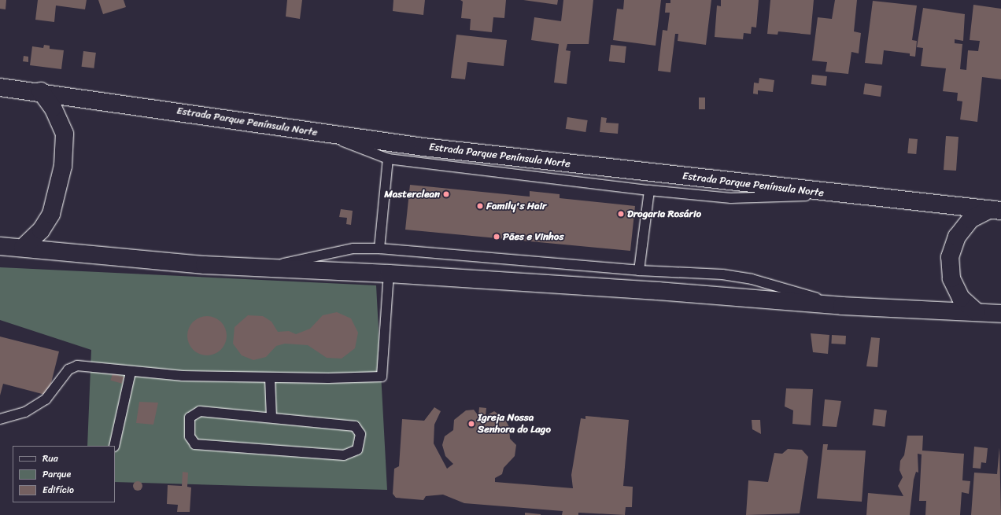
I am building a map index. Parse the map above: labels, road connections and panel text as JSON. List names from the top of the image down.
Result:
{
  "streets": {
    "main road": ["Estrada Parque Península Norte"]
  },
  "places": [
    "Masterclean",
    "Family's Hair",
    "Drogaria Rosário",
    "Pães e Vinhos",
    "Igreja Nossa Senhora do Lago"
  ],
  "legend": ["Rua", "Parque", "Edifício"]
}
